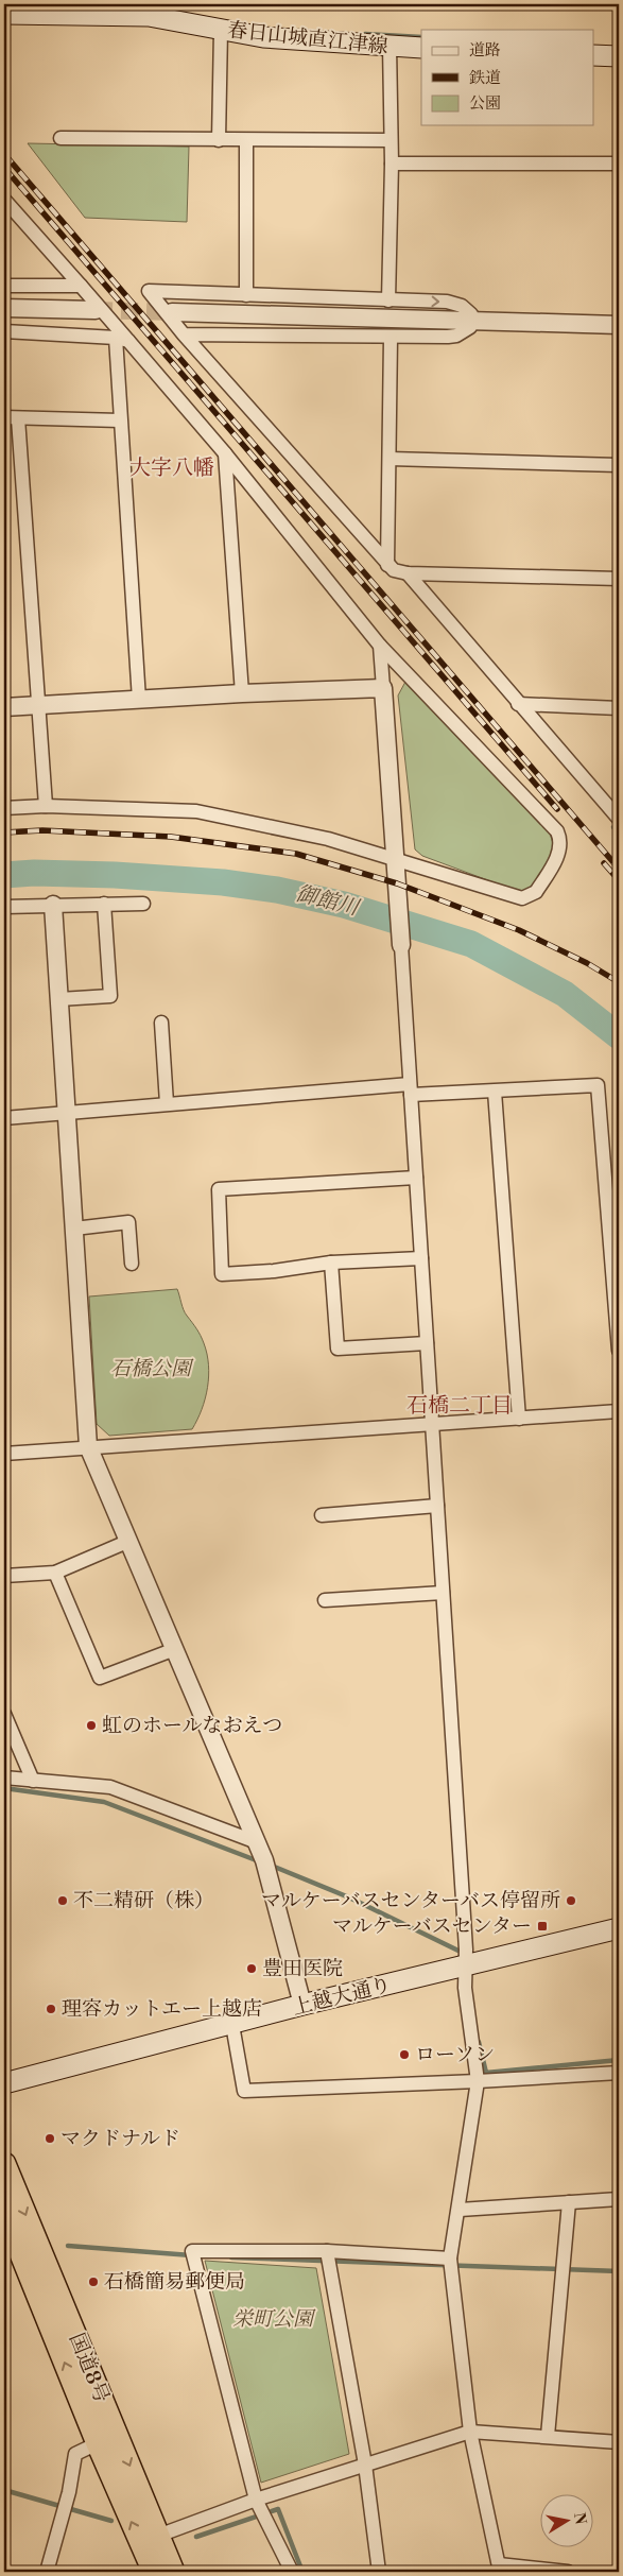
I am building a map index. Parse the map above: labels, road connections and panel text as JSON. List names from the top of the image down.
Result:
{
  "streets": {
    "highway": ["国道8号"],
    "main road": ["春日山城直江津線", "上越大通り"]
  },
  "districts": ["大字八幡", "石橋二丁目"],
  "water": ["御館川"],
  "parks": ["石橋公園", "栄町公園"],
  "places": {
    "other": [
      "虹のホールなおえつ",
      "不二精研（株）",
      "マルケーバスセンターバス停留所",
      "豊田医院",
      "理容カットエー上越店",
      "ローソン",
      "マクドナルド",
      "石橋簡易郵便局"
    ],
    "transit": ["マルケーバスセンター"]
  },
  "legend": ["道路", "鉄道", "公園"],
  "north": "right"
}
